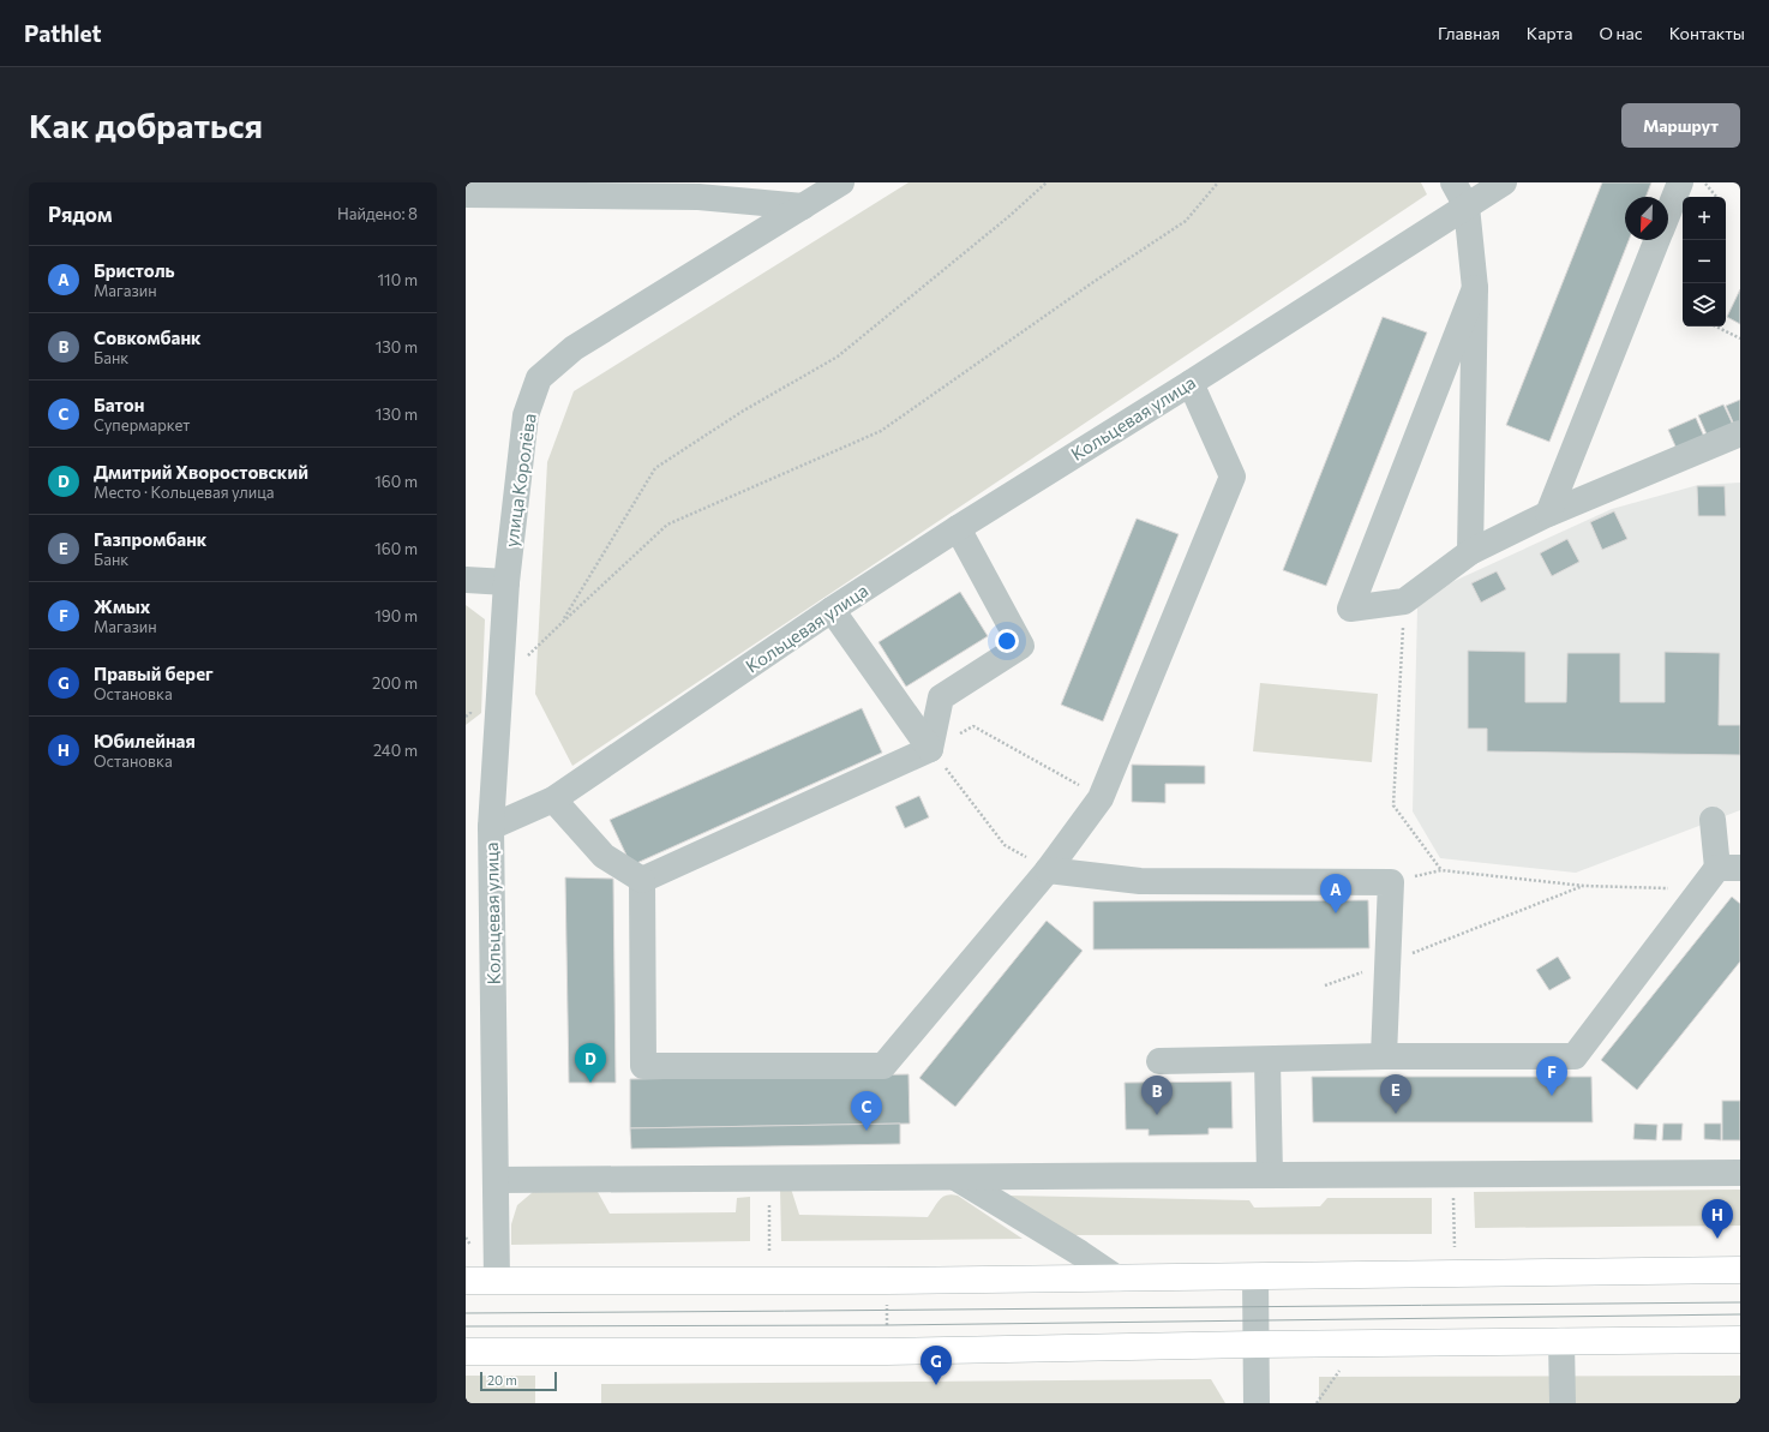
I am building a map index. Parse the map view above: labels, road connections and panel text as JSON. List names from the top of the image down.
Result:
{
  "streets": {
    "street": ["Кольцевая улица", "улица Королёва"]
  },
  "crossings": [
    ["Кольцевая улица", "улица Королёва"]
  ],
  "scale_bar": "20 m",
  "north": "bottom left",
  "page": {
    "header": "Pathlet",
    "nav": [
      "Главная",
      "Карта",
      "О нас",
      "Контакты"
    ],
    "buttons": "Маршрут",
    "title": "Как добраться",
    "heading": ["Рядом", "Найдено: 8"],
    "map_buttons": ["+", "−"],
    "list": [
      {
        "mark": "A",
        "name": "Бристоль",
        "note": "Магазин",
        "value": "110 m"
      },
      {
        "mark": "B",
        "name": "Совкомбанк",
        "note": "Банк",
        "value": "130 m"
      },
      {
        "mark": "C",
        "name": "Батон",
        "note": "Супермаркет",
        "value": "130 m"
      },
      {
        "mark": "D",
        "name": "Дмитрий Хворостовский",
        "note": "Место · Кольцевая улица",
        "value": "160 m"
      },
      {
        "mark": "E",
        "name": "Газпромбанк",
        "note": "Банк",
        "value": "160 m"
      },
      {
        "mark": "F",
        "name": "Жмых",
        "note": "Магазин",
        "value": "190 m"
      },
      {
        "mark": "G",
        "name": "Правый берег",
        "note": "Остановка",
        "value": "200 m"
      },
      {
        "mark": "H",
        "name": "Юбилейная",
        "note": "Остановка",
        "value": "240 m"
      }
    ],
    "pins": [
      "A",
      "D",
      "F",
      "E",
      "B",
      "C",
      "H",
      "G"
    ],
    "scale": "20 m"
  }
}
